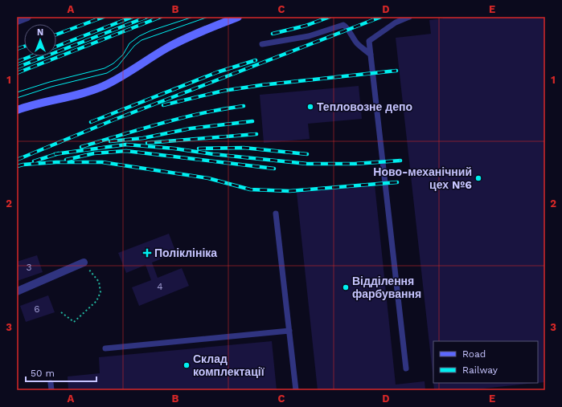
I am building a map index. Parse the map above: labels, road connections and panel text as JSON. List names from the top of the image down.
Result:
{
  "places": {
    "other": [
      "Тепловозне депо",
      "Ново-механічний цех №6",
      "Відділення фарбування",
      "Склад комплектації"
    ],
    "health": ["Поліклініка"]
  },
  "house_numbers": ["3", "4", "6"],
  "legend": ["Road", "Railway"],
  "scale_bar": "50 m",
  "north": "top",
  "grid": {
    "columns": [
      "A",
      "B",
      "C",
      "D",
      "E"
    ],
    "rows": ["1", "2", "3"]
  }
}
